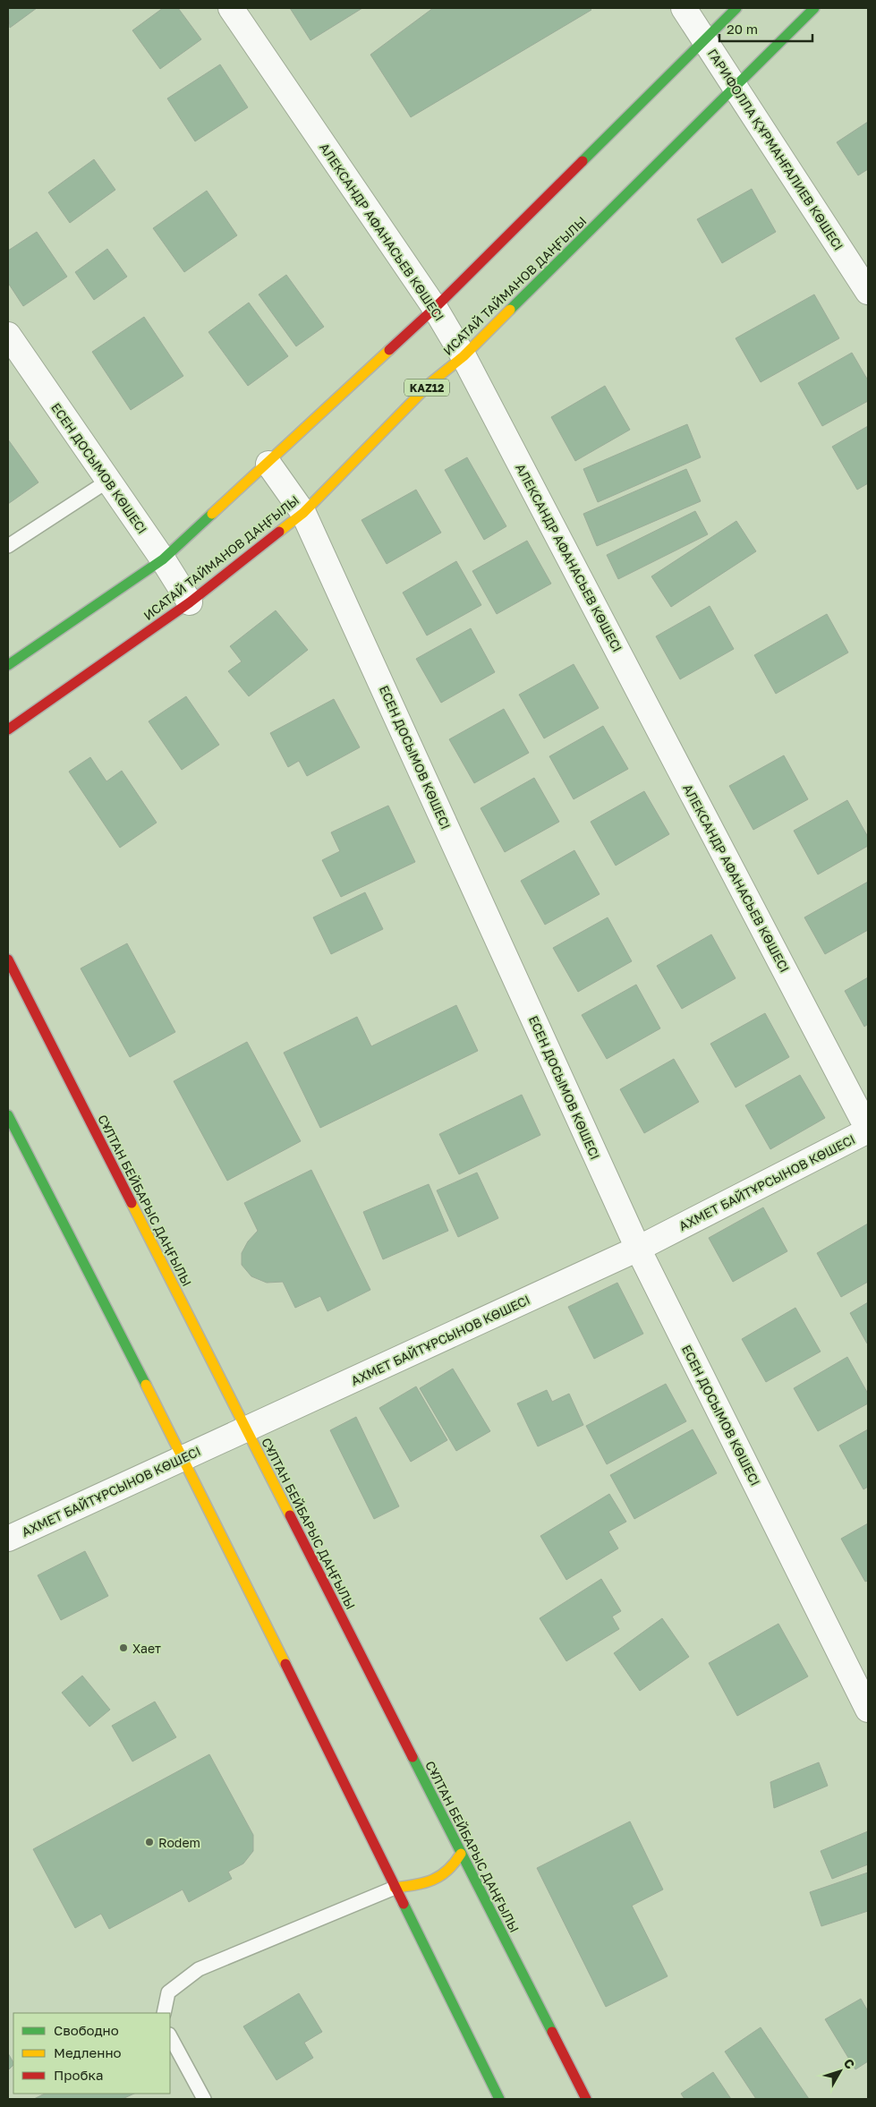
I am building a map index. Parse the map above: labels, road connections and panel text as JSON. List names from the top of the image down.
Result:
{
  "streets": {
    "main road": ["ИСАТАЙ ТАЙМАНОВ ДАҢҒЫЛЫ", "KAZ12", "СҰЛТАН БЕЙБАРЫС ДАҢҒЫЛЫ"],
    "street": [
      "ГАРИФОЛЛА ҚҰРМАНҒАЛИЕВ КӨШЕСІ",
      "АЛЕКСАНДР АФАНАСЬЕВ КӨШЕСІ",
      "ЕСЕН ДОСЫМОВ КӨШЕСІ",
      "АХМЕТ БАЙТҰРСЫНОВ КӨШЕСІ"
    ]
  },
  "crossings": [
    ["ГАРИФОЛЛА ҚҰРМАНҒАЛИЕВ КӨШЕСІ", "ИСАТАЙ ТАЙМАНОВ ДАҢҒЫЛЫ"],
    ["АЛЕКСАНДР АФАНАСЬЕВ КӨШЕСІ", "ИСАТАЙ ТАЙМАНОВ ДАҢҒЫЛЫ"],
    ["АЛЕКСАНДР АФАНАСЬЕВ КӨШЕСІ", "АХМЕТ БАЙТҰРСЫНОВ КӨШЕСІ"],
    ["ИСАТАЙ ТАЙМАНОВ ДАҢҒЫЛЫ", "ЕСЕН ДОСЫМОВ КӨШЕСІ"],
    ["ЕСЕН ДОСЫМОВ КӨШЕСІ", "АХМЕТ БАЙТҰРСЫНОВ КӨШЕСІ"],
    ["АХМЕТ БАЙТҰРСЫНОВ КӨШЕСІ", "СҰЛТАН БЕЙБАРЫС ДАҢҒЫЛЫ"]
  ],
  "places": ["Хает", "Rodem"],
  "legend": ["Свободно", "Медленно", "Пробка"],
  "scale_bar": "20 m",
  "north": "top right"
}
